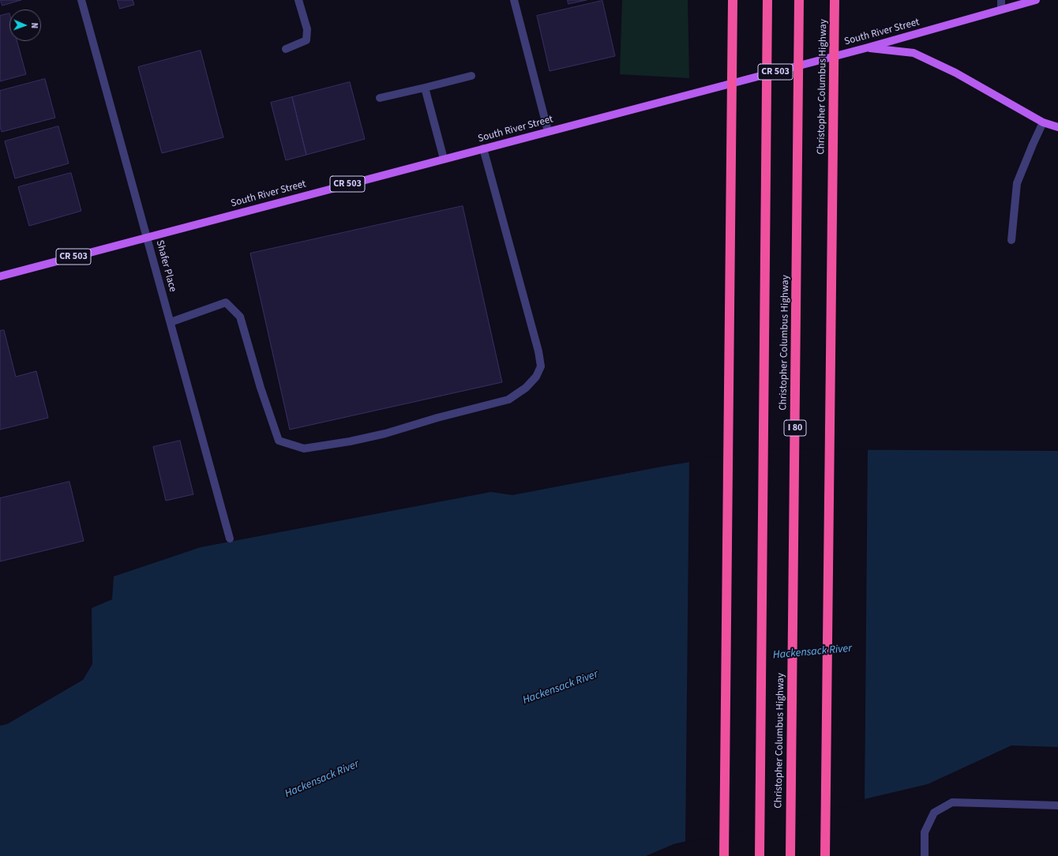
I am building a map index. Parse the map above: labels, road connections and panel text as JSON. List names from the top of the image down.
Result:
{
  "streets": {
    "highway": ["Christopher Columbus Highway", "I 80"],
    "main road": ["South River Street", "CR 503"],
    "street": ["Shafer Place"]
  },
  "crossings": [
    ["South River Street", "Shafer Place"]
  ],
  "water": ["Hackensack River"],
  "north": "right"
}
